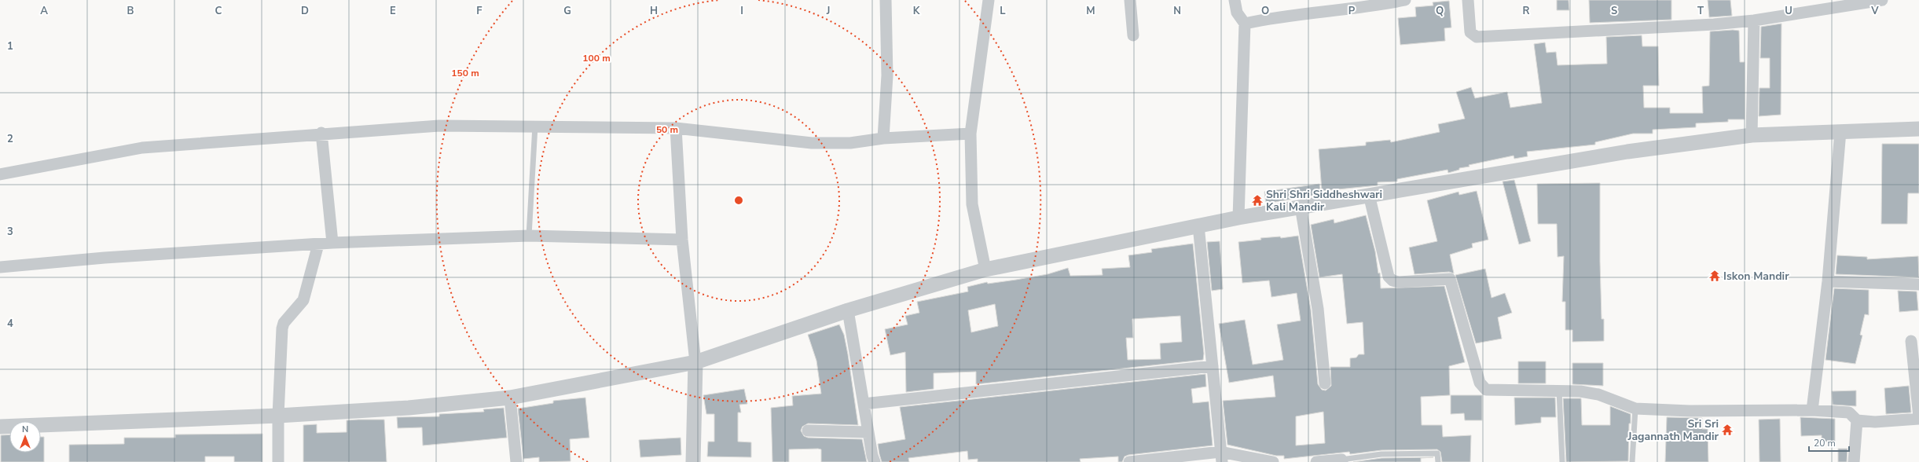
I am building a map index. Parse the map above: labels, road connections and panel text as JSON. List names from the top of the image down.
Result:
{
  "places": {
    "temple": ["Shri Shri Siddheshwari Kali Mandir", "Iskon Mandir", "Sri Sri Jagannath Mandir"]
  },
  "scale_bar": "20 m",
  "north": "top",
  "grid": {
    "columns": [
      "A",
      "B",
      "C",
      "D",
      "E",
      "F",
      "G",
      "H",
      "I",
      "J",
      "K",
      "L",
      "M",
      "N",
      "O",
      "P",
      "Q",
      "R",
      "S",
      "T",
      "U",
      "V"
    ],
    "rows": [
      "1",
      "2",
      "3",
      "4"
    ]
  },
  "rings": ["100 m", "150 m", "50 m"]
}
